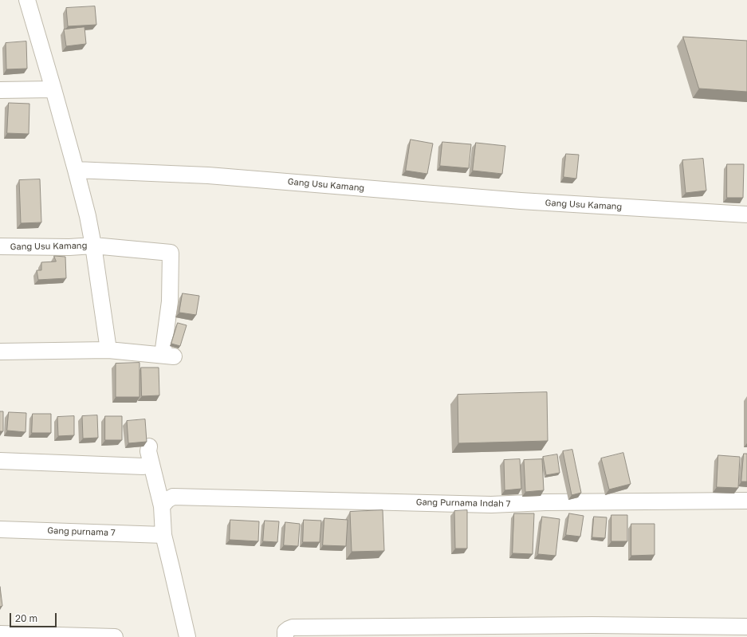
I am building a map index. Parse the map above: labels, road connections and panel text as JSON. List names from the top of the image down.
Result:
{
  "streets": {
    "street": ["Gang Usu Kamang", "Gang Purnama Indah 7", "Gang purnama 7"]
  },
  "scale_bar": "20 m"
}
